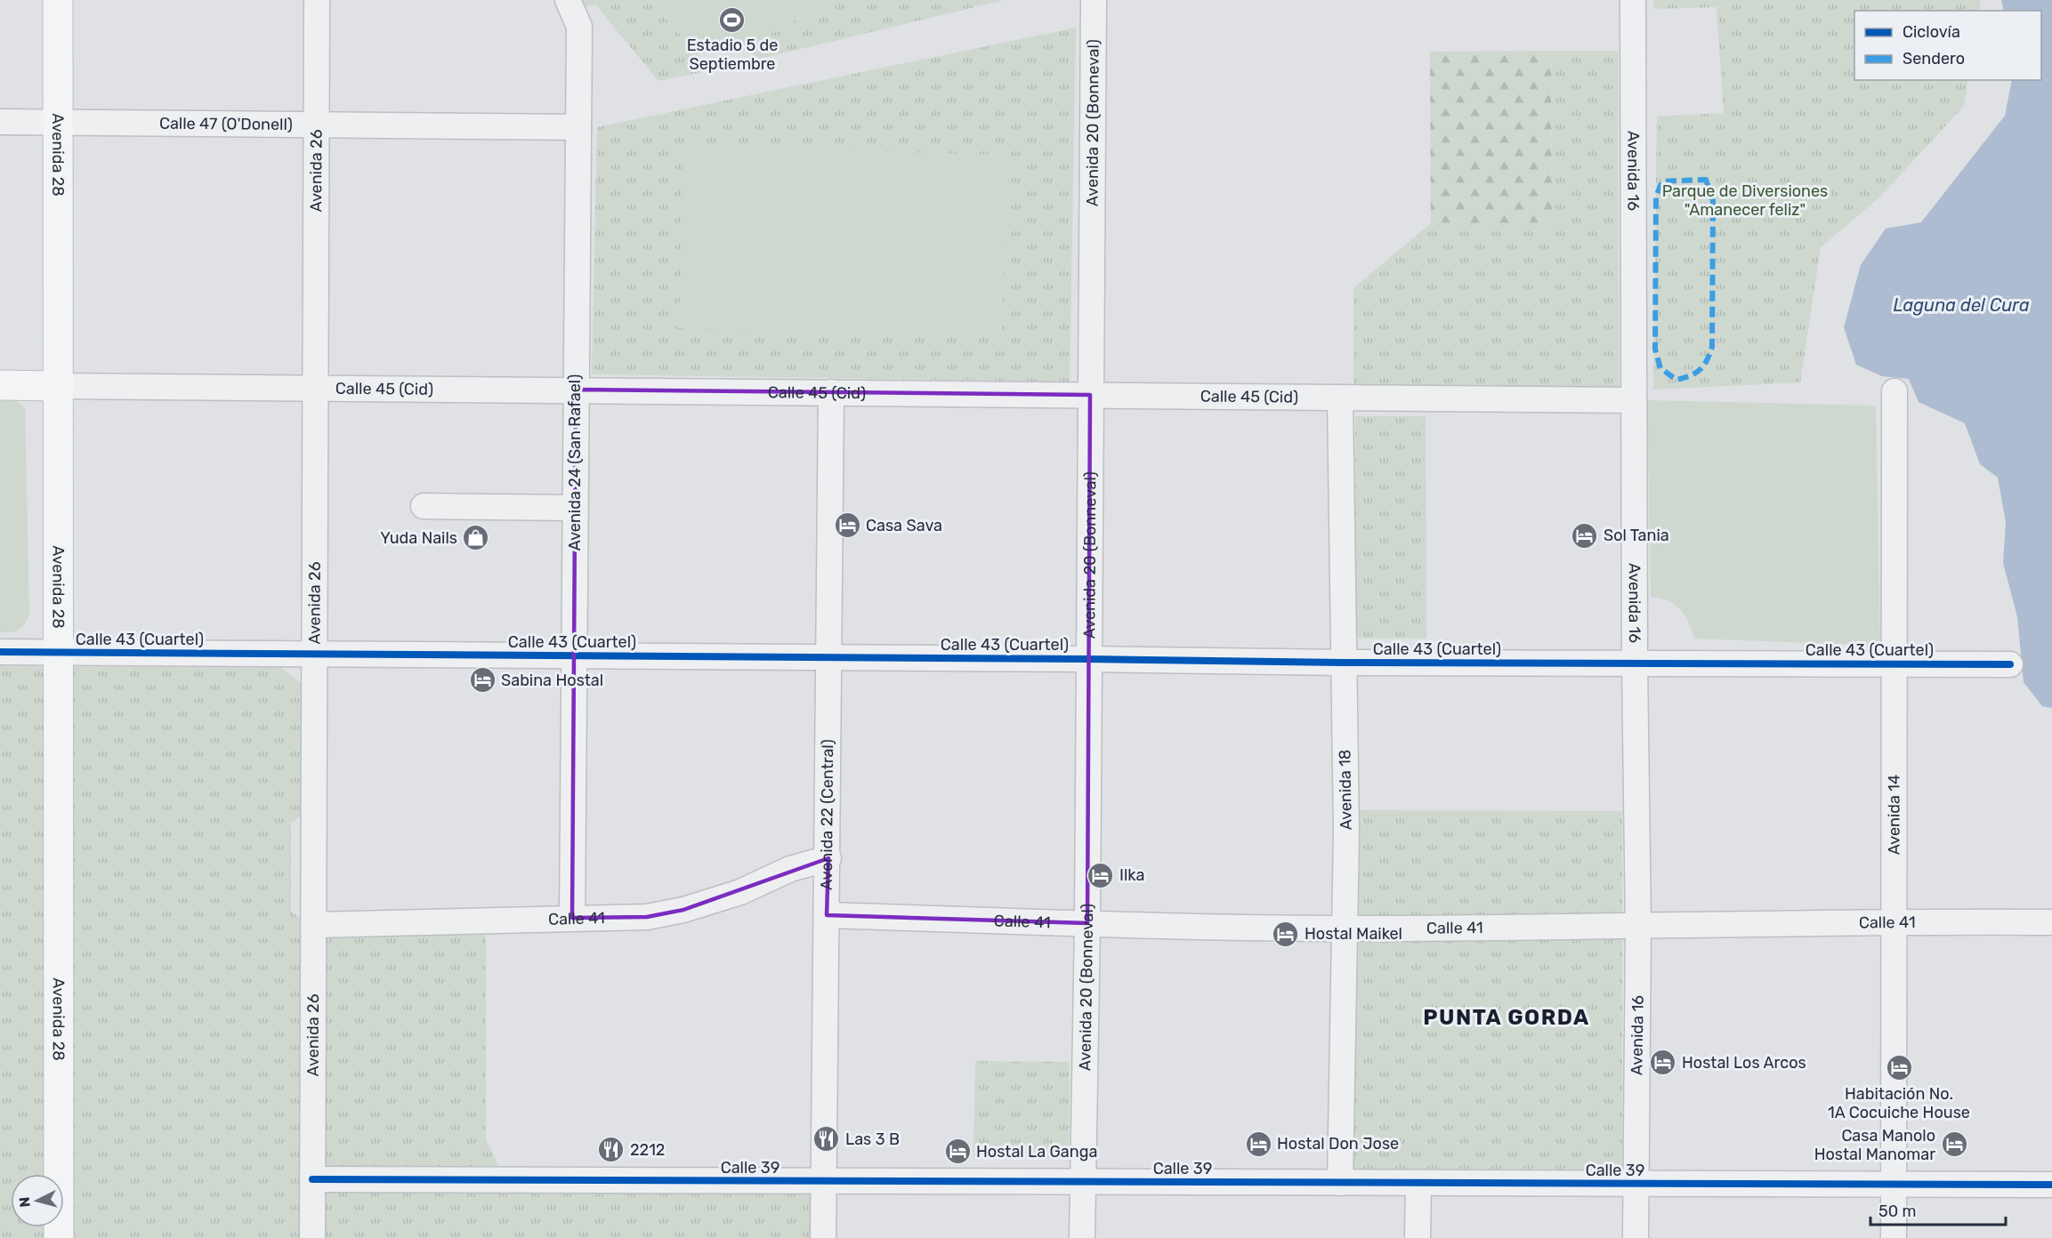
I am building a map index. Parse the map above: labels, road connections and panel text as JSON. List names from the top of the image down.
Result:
{
  "streets": {
    "main road": ["Avenida 28", "Calle 45 (Cid)"],
    "street": [
      "Avenida 20 (Bonneval)",
      "Calle 47 (O'Donell)",
      "Avenida 26",
      "Avenida 16",
      "Avenida 24 (San Rafael)",
      "Calle 43 (Cuartel)",
      "Avenida 18",
      "Avenida 14",
      "Avenida 22 (Central)",
      "Calle 41",
      "Calle 39"
    ]
  },
  "crossings": [
    ["Avenida 20 (Bonneval)", "Calle 45 (Cid)"],
    ["Avenida 20 (Bonneval)", "Calle 43 (Cuartel)"],
    ["Avenida 20 (Bonneval)", "Calle 41"],
    ["Avenida 20 (Bonneval)", "Calle 39"],
    ["Calle 47 (O'Donell)", "Avenida 28"],
    ["Calle 47 (O'Donell)", "Avenida 26"],
    ["Calle 47 (O'Donell)", "Avenida 24 (San Rafael)"],
    ["Avenida 28", "Calle 45 (Cid)"],
    ["Avenida 28", "Calle 43 (Cuartel)"],
    ["Avenida 26", "Calle 45 (Cid)"],
    ["Avenida 26", "Calle 43 (Cuartel)"],
    ["Avenida 26", "Calle 41"],
    ["Avenida 26", "Calle 39"],
    ["Avenida 16", "Calle 45 (Cid)"],
    ["Avenida 16", "Calle 43 (Cuartel)"],
    ["Avenida 16", "Calle 41"],
    ["Avenida 16", "Calle 39"],
    ["Calle 45 (Cid)", "Avenida 24 (San Rafael)"],
    ["Calle 45 (Cid)", "Avenida 18"],
    ["Calle 45 (Cid)", "Avenida 22 (Central)"],
    ["Avenida 24 (San Rafael)", "Calle 43 (Cuartel)"],
    ["Avenida 24 (San Rafael)", "Calle 41"],
    ["Calle 43 (Cuartel)", "Avenida 18"],
    ["Calle 43 (Cuartel)", "Avenida 14"],
    ["Calle 43 (Cuartel)", "Avenida 22 (Central)"],
    ["Avenida 18", "Calle 41"],
    ["Avenida 18", "Calle 39"],
    ["Avenida 14", "Calle 41"],
    ["Avenida 14", "Calle 39"],
    ["Avenida 22 (Central)", "Calle 41"],
    ["Avenida 22 (Central)", "Calle 39"]
  ],
  "districts": ["PUNTA GORDA"],
  "water": ["Laguna del Cura"],
  "parks": ["Parque de Diversiones \"Amanecer feliz\""],
  "places": {
    "sports": ["Estadio 5 de Septiembre"],
    "hotel": [
      "Casa Sava",
      "Sol Tania",
      "Sabina Hostal",
      "Ilka",
      "Hostal Maikel",
      "Hostal Los Arcos",
      "Habitación No. 1A Cocuiche House",
      "Hostal Don Jose",
      "Casa Manolo Hostal Manomar",
      "Hostal La Ganga"
    ],
    "shop": ["Yuda Nails"],
    "restaurant": ["Las 3 B", "2212"]
  },
  "legend": ["Ciclovía", "Sendero"],
  "scale_bar": "50 m",
  "north": "left"
}
